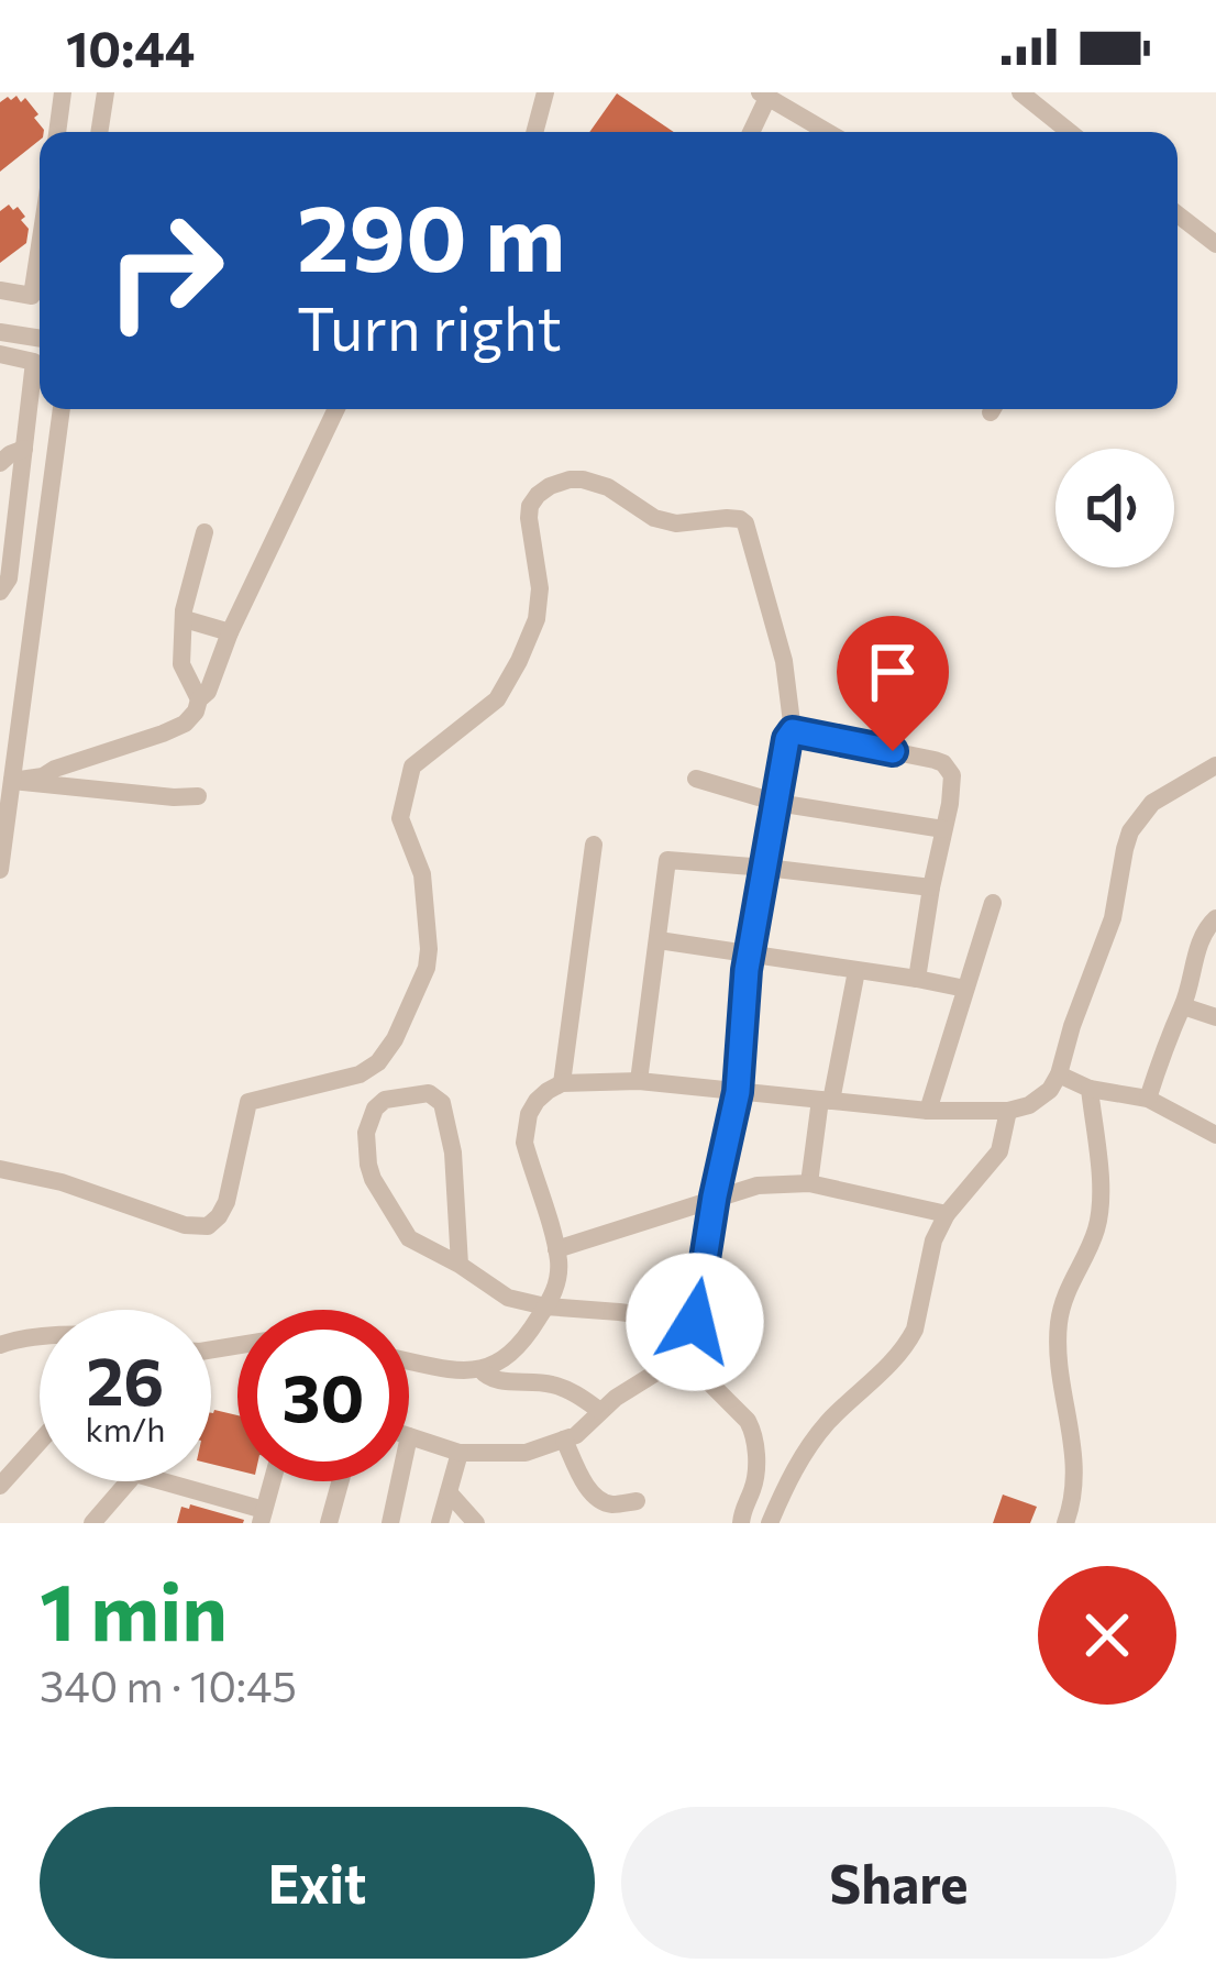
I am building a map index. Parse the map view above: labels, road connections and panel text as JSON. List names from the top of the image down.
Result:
{
  "page": {
    "status": "10:44",
    "turn": ["290 m", "Turn right"],
    "speed": "26 km/h",
    "limit": "30",
    "heading": ["1 min", "340 m · 10:45"],
    "buttons": ["Exit", "Share"]
  }
}
